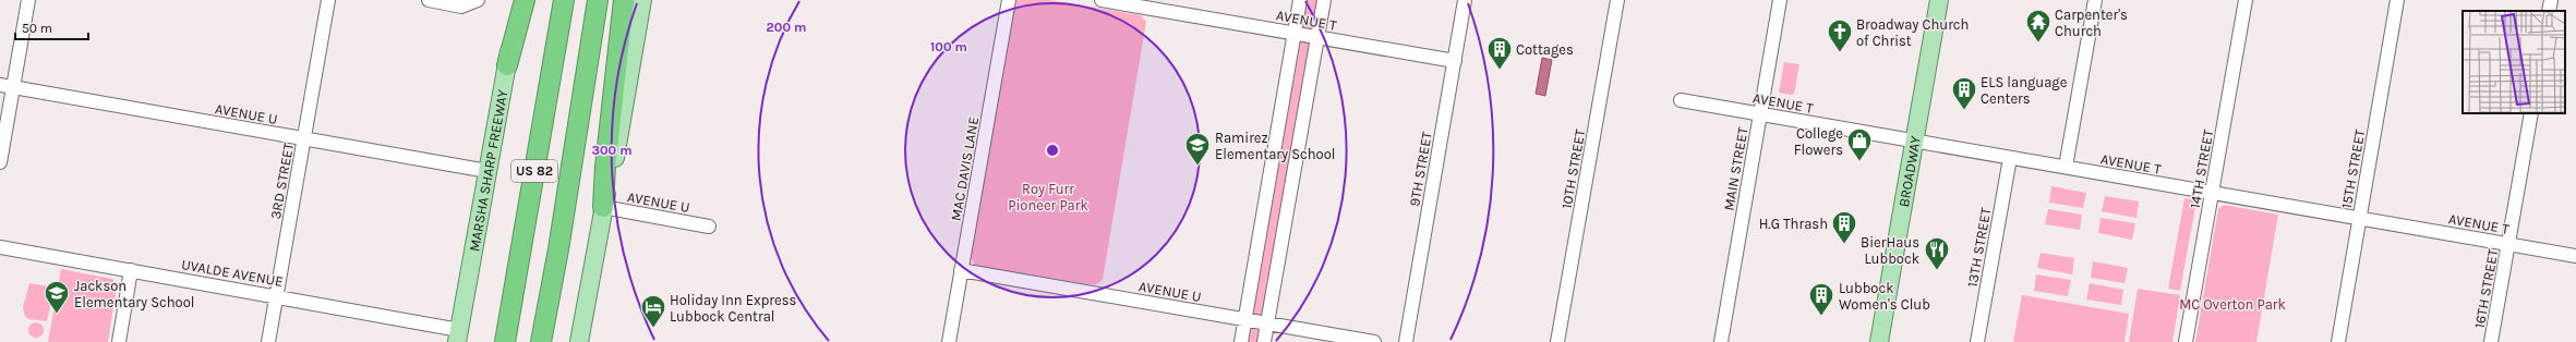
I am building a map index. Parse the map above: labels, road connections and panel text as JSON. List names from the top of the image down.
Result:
{
  "streets": {
    "highway": ["US 82"],
    "main road": ["MARSHA SHARP FREEWAY", "BROADWAY"],
    "street": [
      "AVENUE T",
      "AVENUE U",
      "MAC DAVIS LANE",
      "9TH STREET",
      "10TH STREET",
      "MAIN STREET",
      "14TH STREET",
      "15TH STREET",
      "3RD STREET",
      "13TH STREET",
      "UVALDE AVENUE",
      "16TH STREET"
    ]
  },
  "crossings": [
    ["AVENUE T", "9TH STREET"],
    ["AVENUE T", "MAIN STREET"],
    ["AVENUE T", "14TH STREET"],
    ["AVENUE T", "15TH STREET"],
    ["AVENUE T", "BROADWAY"],
    ["AVENUE T", "13TH STREET"],
    ["AVENUE T", "16TH STREET"],
    ["AVENUE U", "MAC DAVIS LANE"],
    ["AVENUE U", "MARSHA SHARP FREEWAY"],
    ["AVENUE U", "3RD STREET"],
    ["MARSHA SHARP FREEWAY", "UVALDE AVENUE"],
    ["3RD STREET", "UVALDE AVENUE"]
  ],
  "parks": ["Roy Furr Pioneer Park", "MC Overton Park"],
  "places": {
    "temple": ["Carpenter's Church"],
    "church": ["Broadway Church of Christ"],
    "building": [
      "Cottages",
      "ELS language Centers",
      "H.G Thrash",
      "Lubbock Women's Club"
    ],
    "shop": ["College Flowers"],
    "school or university": ["Ramirez Elementary School", "Jackson Elementary School"],
    "restaurant": ["BierHaus Lubbock"],
    "hotel": ["Holiday Inn Express Lubbock Central"]
  },
  "scale_bar": "50 m",
  "rings": ["200 m", "100 m", "300 m"]
}
